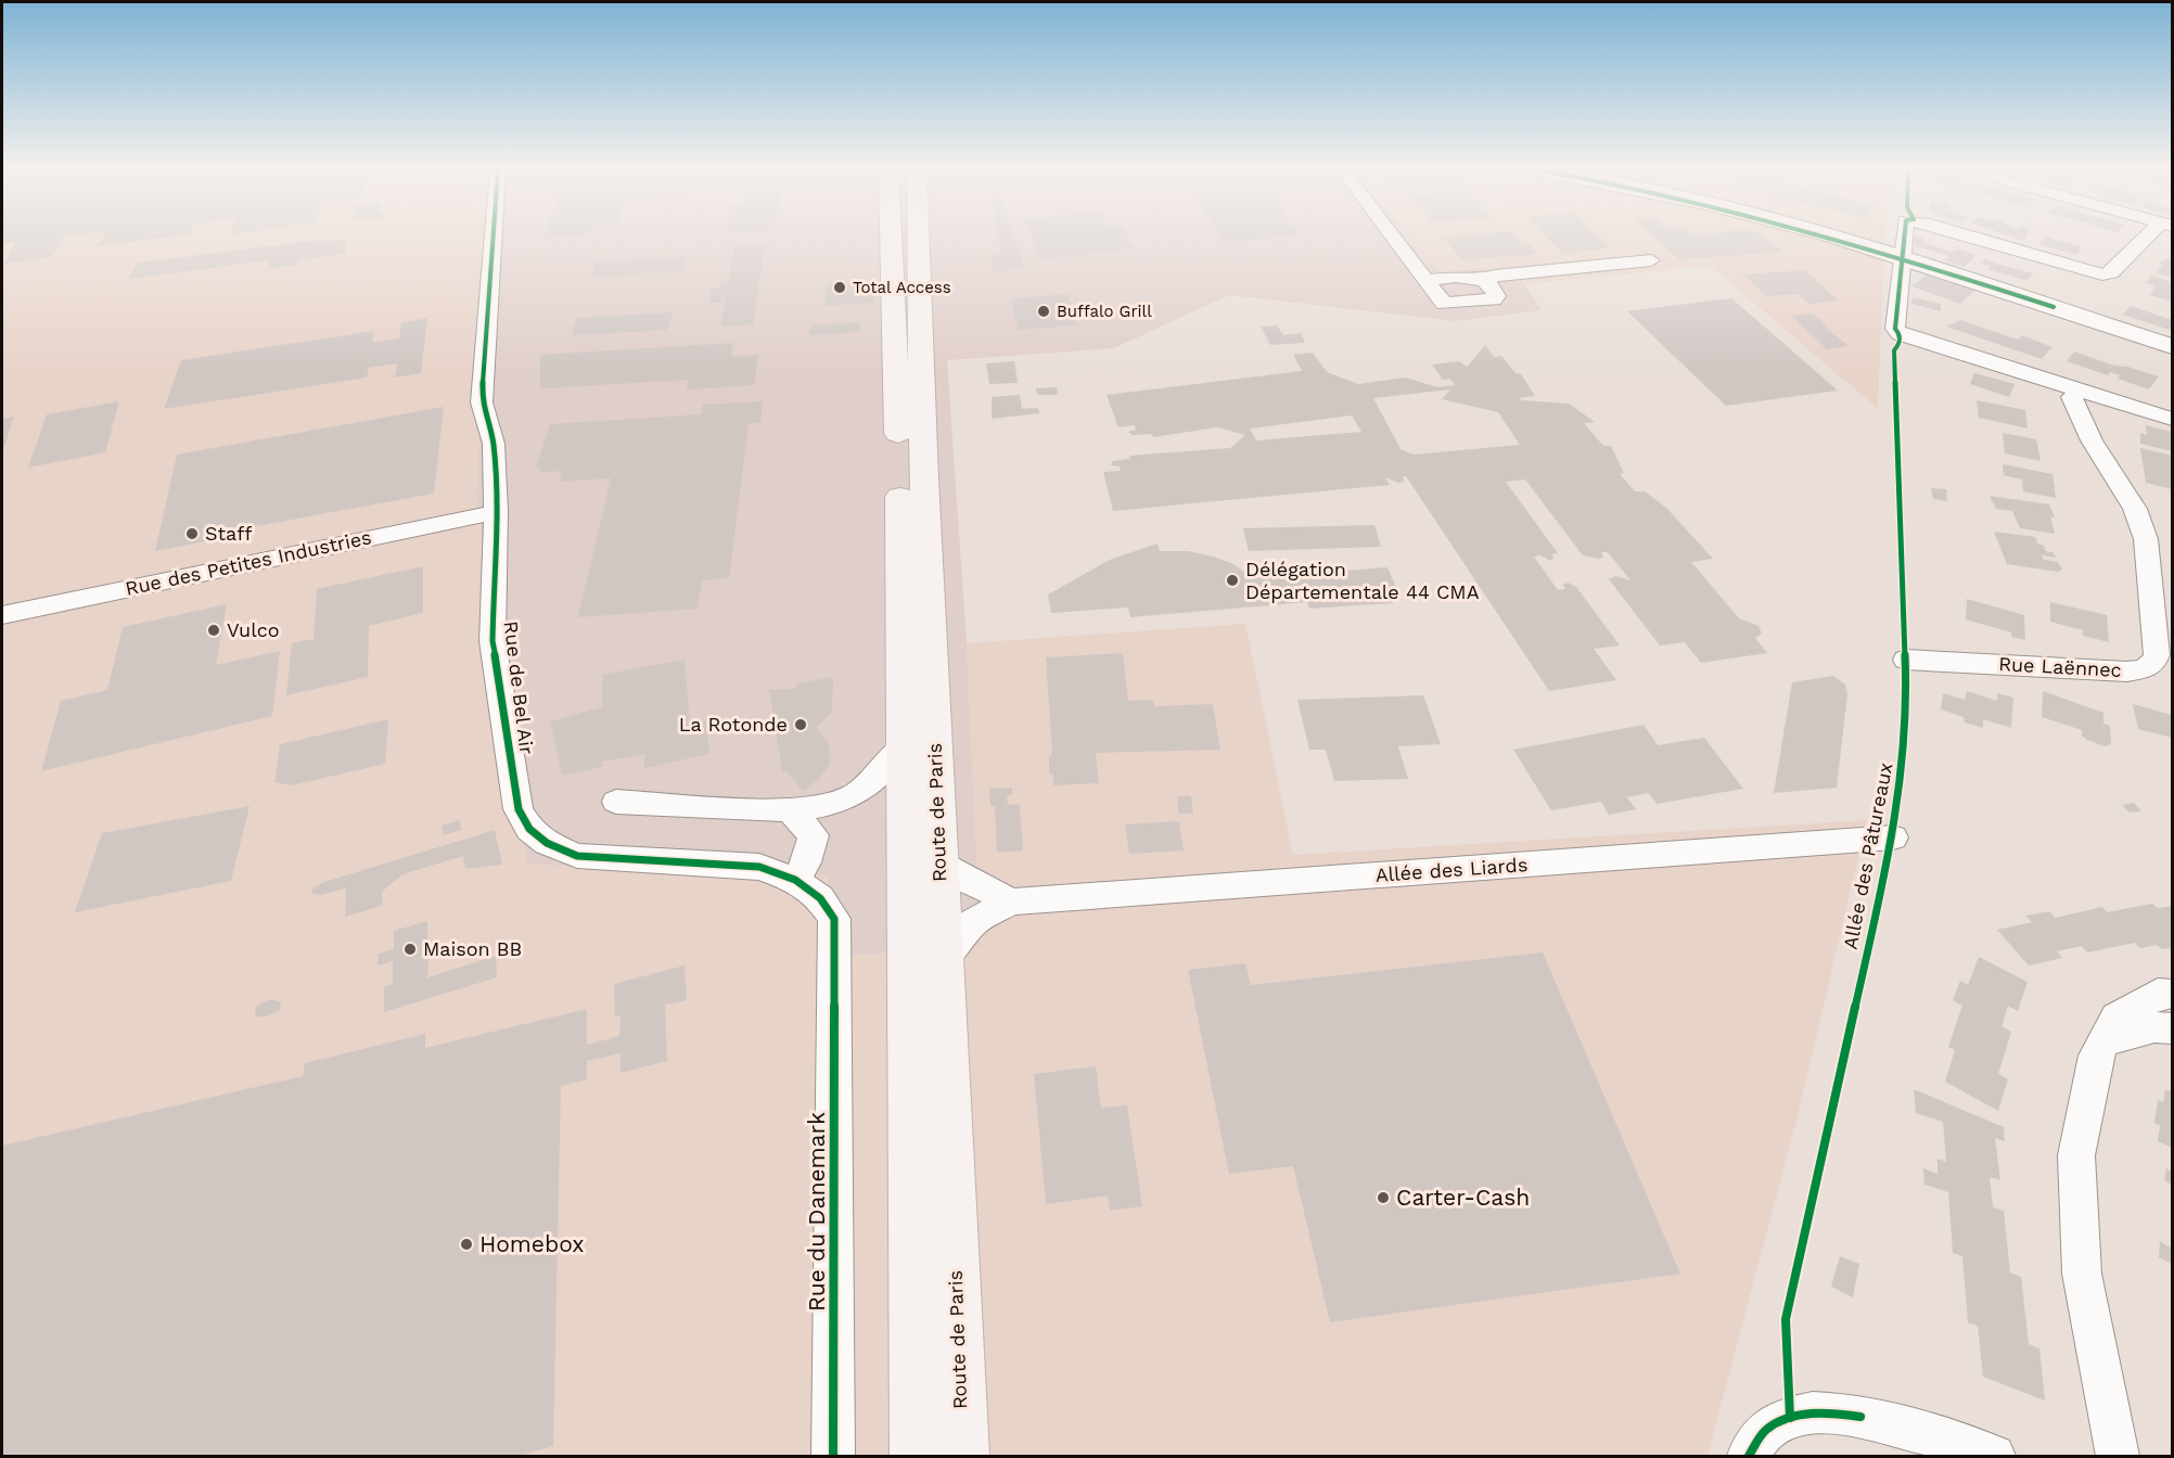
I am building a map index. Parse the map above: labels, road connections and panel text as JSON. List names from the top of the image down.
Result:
{
  "streets": {
    "main road": ["Route de Paris"],
    "street": [
      "Rue des Petites Industries",
      "Rue Laënnec",
      "Rue de Bel Air",
      "Allée des Liards",
      "Rue du Danemark"
    ],
    "cycle path": ["Allée des Pâtureaux"]
  },
  "crossings": [
    ["Rue des Petites Industries", "Rue de Bel Air"],
    ["Rue de Bel Air", "Rue du Danemark"],
    ["Route de Paris", "Allée des Liards"]
  ],
  "places": [
    "Total Access",
    "Buffalo Grill",
    "Staff",
    "Délégation Départementale 44 CMA",
    "Vulco",
    "La Rotonde",
    "Maison BB",
    "Carter-Cash",
    "Homebox"
  ]
}
